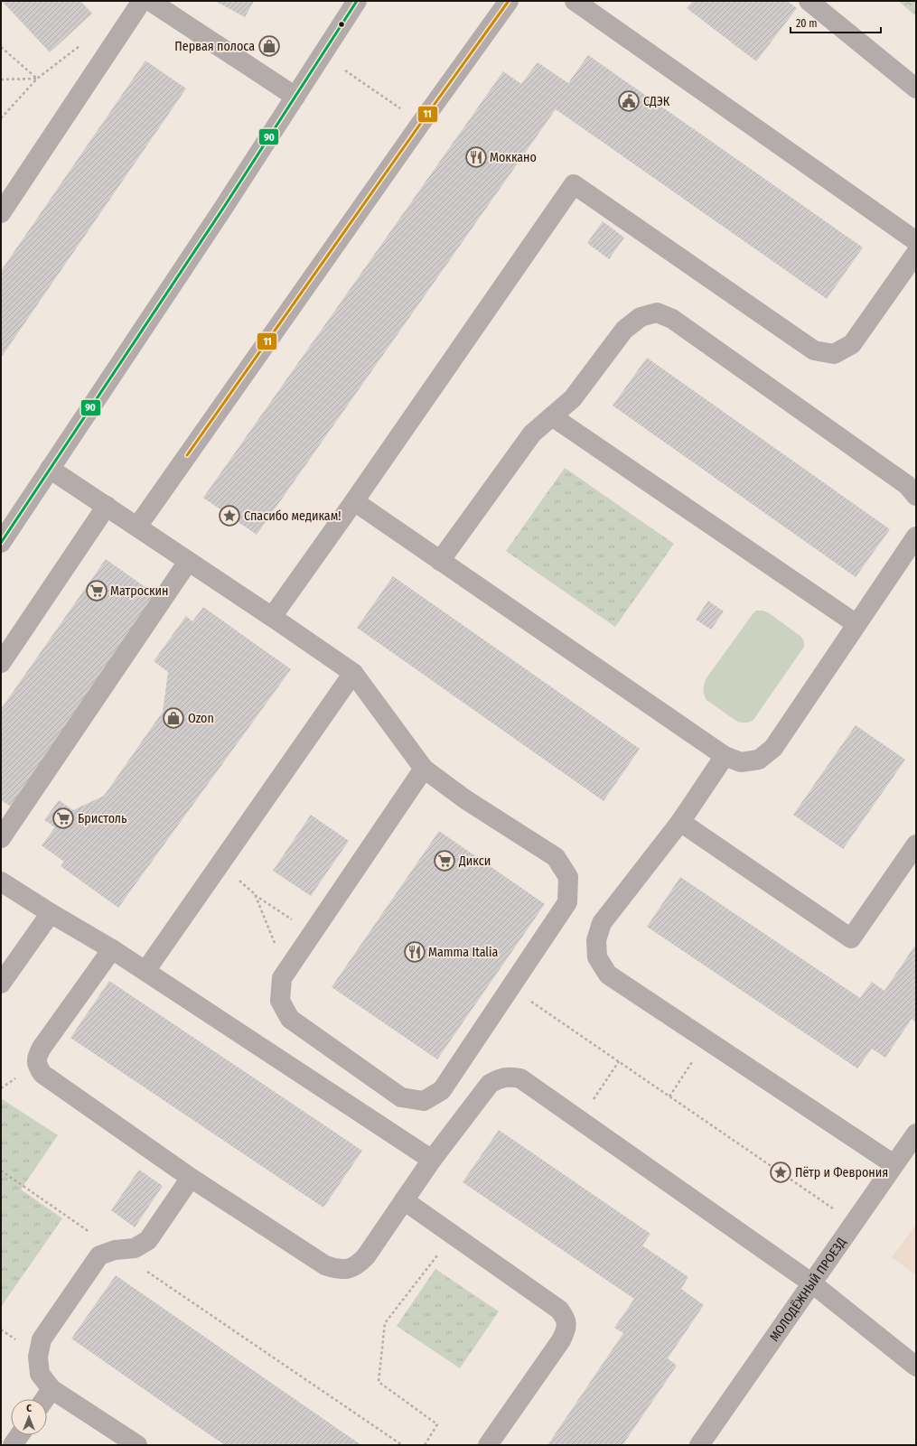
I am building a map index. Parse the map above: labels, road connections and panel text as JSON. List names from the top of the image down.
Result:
{
  "streets": {
    "street": ["МОЛОДЁЖНЫЙ ПРОЕЗД"]
  },
  "places": {
    "shop": ["Первая полоса", "Ozon"],
    "public building": ["СДЭК"],
    "restaurant": ["Моккано", "Mamma Italia"],
    "place": ["Спасибо медикам!", "Пётр и Феврония"],
    "supermarket": ["Матроскин", "Бристоль", "Дикси"]
  },
  "lines": ["transit line 11", "transit line 90"],
  "scale_bar": "20 m",
  "north": "top"
}
